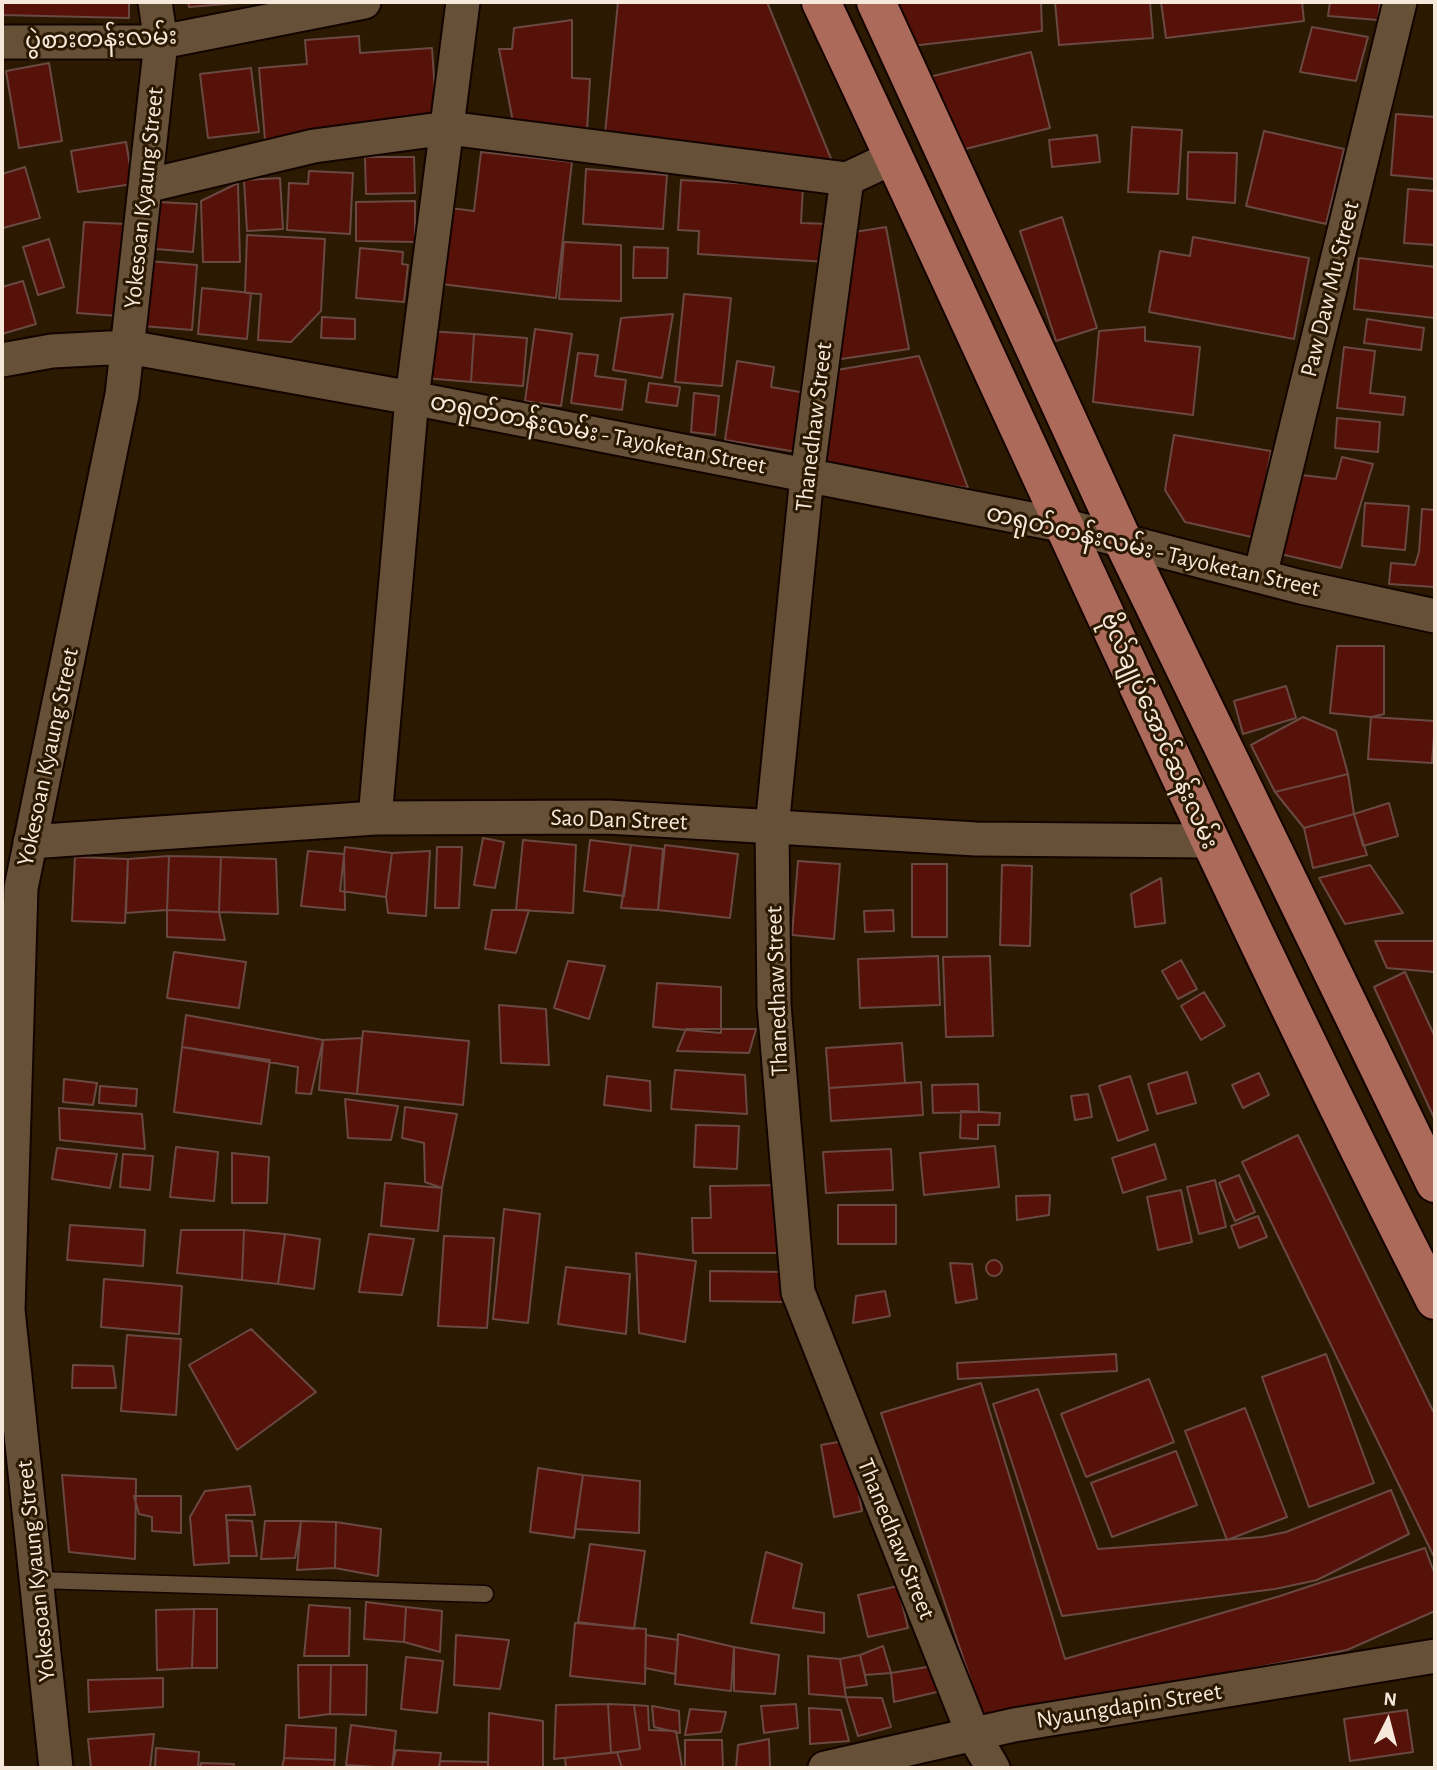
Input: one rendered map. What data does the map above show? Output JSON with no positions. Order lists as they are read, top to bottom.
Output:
{
  "streets": {
    "highway": ["ဗိုလ်ချုပ်အောင်ဆန်းလမ်း"],
    "street": [
      "ပွဲစားတန်းလမ်း",
      "Yokesoan Kyaung Street",
      "Paw Daw Mu Street",
      "Thanedhaw Street",
      "တရုတ်တန်းလမ်း - Tayoketan Street",
      "Sao Dan Street",
      "Nyaungdapin Street"
    ]
  },
  "crossings": [
    ["ပွဲစားတန်းလမ်း", "Yokesoan Kyaung Street"],
    ["Yokesoan Kyaung Street", "တရုတ်တန်းလမ်း - Tayoketan Street"],
    ["Yokesoan Kyaung Street", "Sao Dan Street"],
    ["Paw Daw Mu Street", "တရုတ်တန်းလမ်း - Tayoketan Street"],
    ["Thanedhaw Street", "တရုတ်တန်းလမ်း - Tayoketan Street"],
    ["Thanedhaw Street", "Sao Dan Street"],
    ["Thanedhaw Street", "Nyaungdapin Street"],
    ["တရုတ်တန်းလမ်း - Tayoketan Street", "ဗိုလ်ချုပ်အောင်ဆန်းလမ်း"],
    ["ဗိုလ်ချုပ်အောင်ဆန်းလမ်း", "Sao Dan Street"]
  ],
  "north": "top"
}
